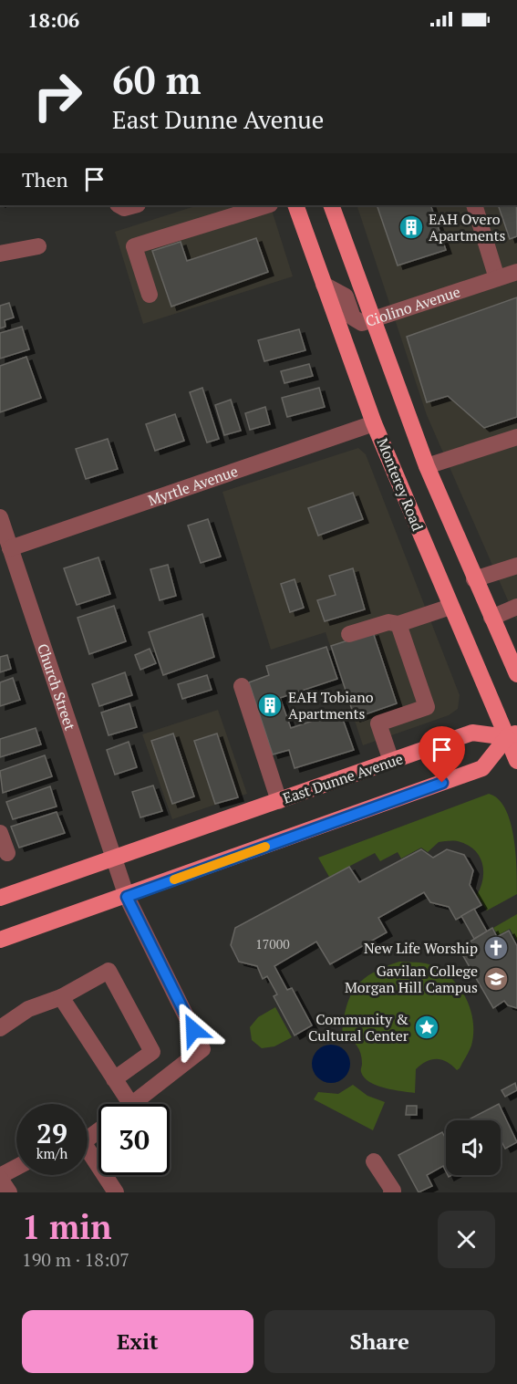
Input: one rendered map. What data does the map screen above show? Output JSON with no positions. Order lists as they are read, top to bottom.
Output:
{
  "streets": {
    "main road": ["Monterey Road", "East Dunne Avenue"],
    "street": ["Ciolino Avenue", "Myrtle Avenue", "Church Street"]
  },
  "crossings": [
    ["Ciolino Avenue", "Monterey Road"],
    ["Monterey Road", "Myrtle Avenue"],
    ["Monterey Road", "East Dunne Avenue"],
    ["Myrtle Avenue", "Church Street"],
    ["Church Street", "East Dunne Avenue"]
  ],
  "places": {
    "building": ["EAH Overo Apartments", "EAH Tobiano Apartments"],
    "church": ["New Life Worship"],
    "school or university": ["Gavilan College Morgan Hill Campus"],
    "place": ["Community & Cultural Center"]
  },
  "house_numbers": ["17000"],
  "page": {
    "status": "18:06",
    "turn": ["60 m", "East Dunne Avenue"],
    "then": "Then",
    "speed": "29 km/h",
    "limit": "30",
    "heading": ["1 min", "190 m · 18:07"],
    "buttons": ["Exit", "Share"]
  }
}
